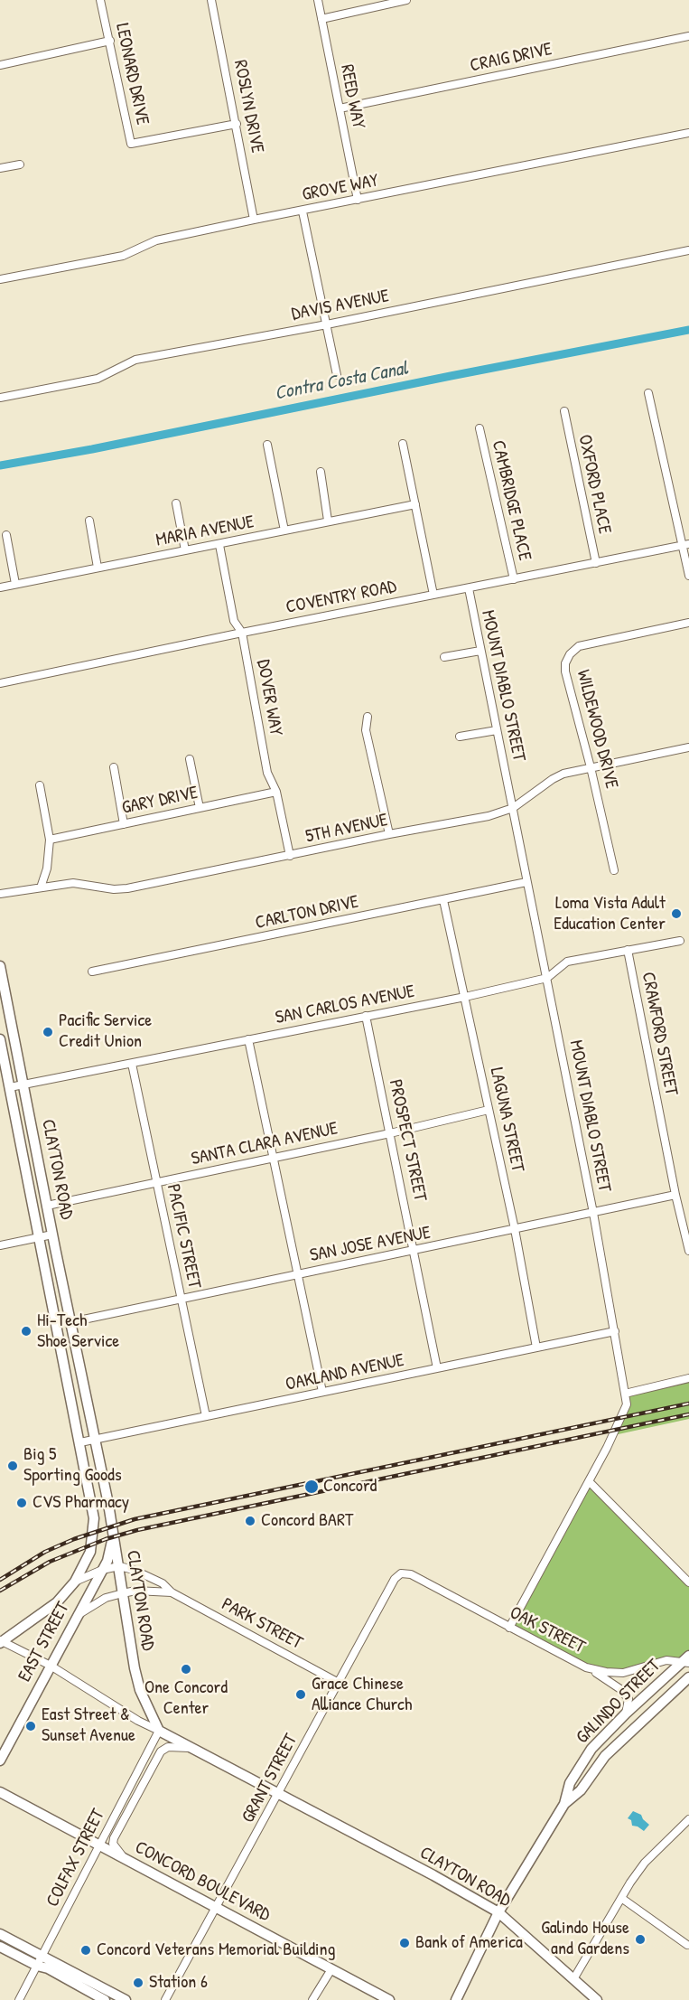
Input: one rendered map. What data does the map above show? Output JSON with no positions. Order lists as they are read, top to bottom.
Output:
{
  "streets": {
    "main road": [
      "CLAYTON ROAD",
      "EAST STREET",
      "GALINDO STREET",
      "CONCORD BOULEVARD"
    ],
    "street": [
      "CRAIG DRIVE",
      "LEONARD DRIVE",
      "REED WAY",
      "ROSLYN DRIVE",
      "GROVE WAY",
      "DAVIS AVENUE",
      "OXFORD PLACE",
      "CAMBRIDGE PLACE",
      "MARIA AVENUE",
      "COVENTRY ROAD",
      "MOUNT DIABLO STREET",
      "DOVER WAY",
      "WILDEWOOD DRIVE",
      "GARY DRIVE",
      "5TH AVENUE",
      "CARLTON DRIVE",
      "SAN CARLOS AVENUE",
      "CRAWFORD STREET",
      "LAGUNA STREET",
      "PROSPECT STREET",
      "SANTA CLARA AVENUE",
      "PACIFIC STREET",
      "SAN JOSE AVENUE",
      "OAKLAND AVENUE",
      "PARK STREET",
      "OAK STREET",
      "GRANT STREET",
      "COLFAX STREET"
    ]
  },
  "crossings": [
    ["CRAIG DRIVE", "REED WAY"],
    ["LEONARD DRIVE", "ROSLYN DRIVE"],
    ["REED WAY", "GROVE WAY"],
    ["ROSLYN DRIVE", "GROVE WAY"],
    ["OXFORD PLACE", "COVENTRY ROAD"],
    ["CAMBRIDGE PLACE", "COVENTRY ROAD"],
    ["MARIA AVENUE", "DOVER WAY"],
    ["COVENTRY ROAD", "MOUNT DIABLO STREET"],
    ["COVENTRY ROAD", "DOVER WAY"],
    ["MOUNT DIABLO STREET", "5TH AVENUE"],
    ["MOUNT DIABLO STREET", "CARLTON DRIVE"],
    ["MOUNT DIABLO STREET", "SAN CARLOS AVENUE"],
    ["MOUNT DIABLO STREET", "SAN JOSE AVENUE"],
    ["MOUNT DIABLO STREET", "OAKLAND AVENUE"],
    ["MOUNT DIABLO STREET", "OAK STREET"],
    ["DOVER WAY", "GARY DRIVE"],
    ["DOVER WAY", "5TH AVENUE"],
    ["WILDEWOOD DRIVE", "5TH AVENUE"],
    ["CARLTON DRIVE", "LAGUNA STREET"],
    ["SAN CARLOS AVENUE", "CRAWFORD STREET"],
    ["SAN CARLOS AVENUE", "LAGUNA STREET"],
    ["SAN CARLOS AVENUE", "PROSPECT STREET"],
    ["SAN CARLOS AVENUE", "CLAYTON ROAD"],
    ["SAN CARLOS AVENUE", "PACIFIC STREET"],
    ["CRAWFORD STREET", "SAN JOSE AVENUE"],
    ["LAGUNA STREET", "SANTA CLARA AVENUE"],
    ["LAGUNA STREET", "SAN JOSE AVENUE"],
    ["LAGUNA STREET", "OAKLAND AVENUE"],
    ["PROSPECT STREET", "SANTA CLARA AVENUE"],
    ["PROSPECT STREET", "SAN JOSE AVENUE"],
    ["PROSPECT STREET", "OAKLAND AVENUE"],
    ["SANTA CLARA AVENUE", "CLAYTON ROAD"],
    ["SANTA CLARA AVENUE", "PACIFIC STREET"],
    ["CLAYTON ROAD", "SAN JOSE AVENUE"],
    ["CLAYTON ROAD", "OAKLAND AVENUE"],
    ["CLAYTON ROAD", "PARK STREET"],
    ["CLAYTON ROAD", "EAST STREET"],
    ["CLAYTON ROAD", "GALINDO STREET"],
    ["CLAYTON ROAD", "GRANT STREET"],
    ["CLAYTON ROAD", "COLFAX STREET"],
    ["PACIFIC STREET", "SAN JOSE AVENUE"],
    ["PACIFIC STREET", "OAKLAND AVENUE"],
    ["PARK STREET", "EAST STREET"],
    ["PARK STREET", "GRANT STREET"],
    ["OAK STREET", "GALINDO STREET"],
    ["OAK STREET", "GRANT STREET"],
    ["GRANT STREET", "CONCORD BOULEVARD"],
    ["COLFAX STREET", "CONCORD BOULEVARD"]
  ],
  "water": ["Contra Costa Canal"],
  "places": [
    "Loma Vista Adult Education Center",
    "Pacific Service Credit Union",
    "Hi-Tech Shoe Service",
    "Big 5 Sporting Goods",
    "Concord",
    "CVS Pharmacy",
    "Concord BART",
    "One Concord Center",
    "Grace Chinese Alliance Church",
    "East Street & Sunset Avenue",
    "Galindo House and Gardens",
    "Bank of America",
    "Concord Veterans Memorial Building",
    "Station 6"
  ]
}
